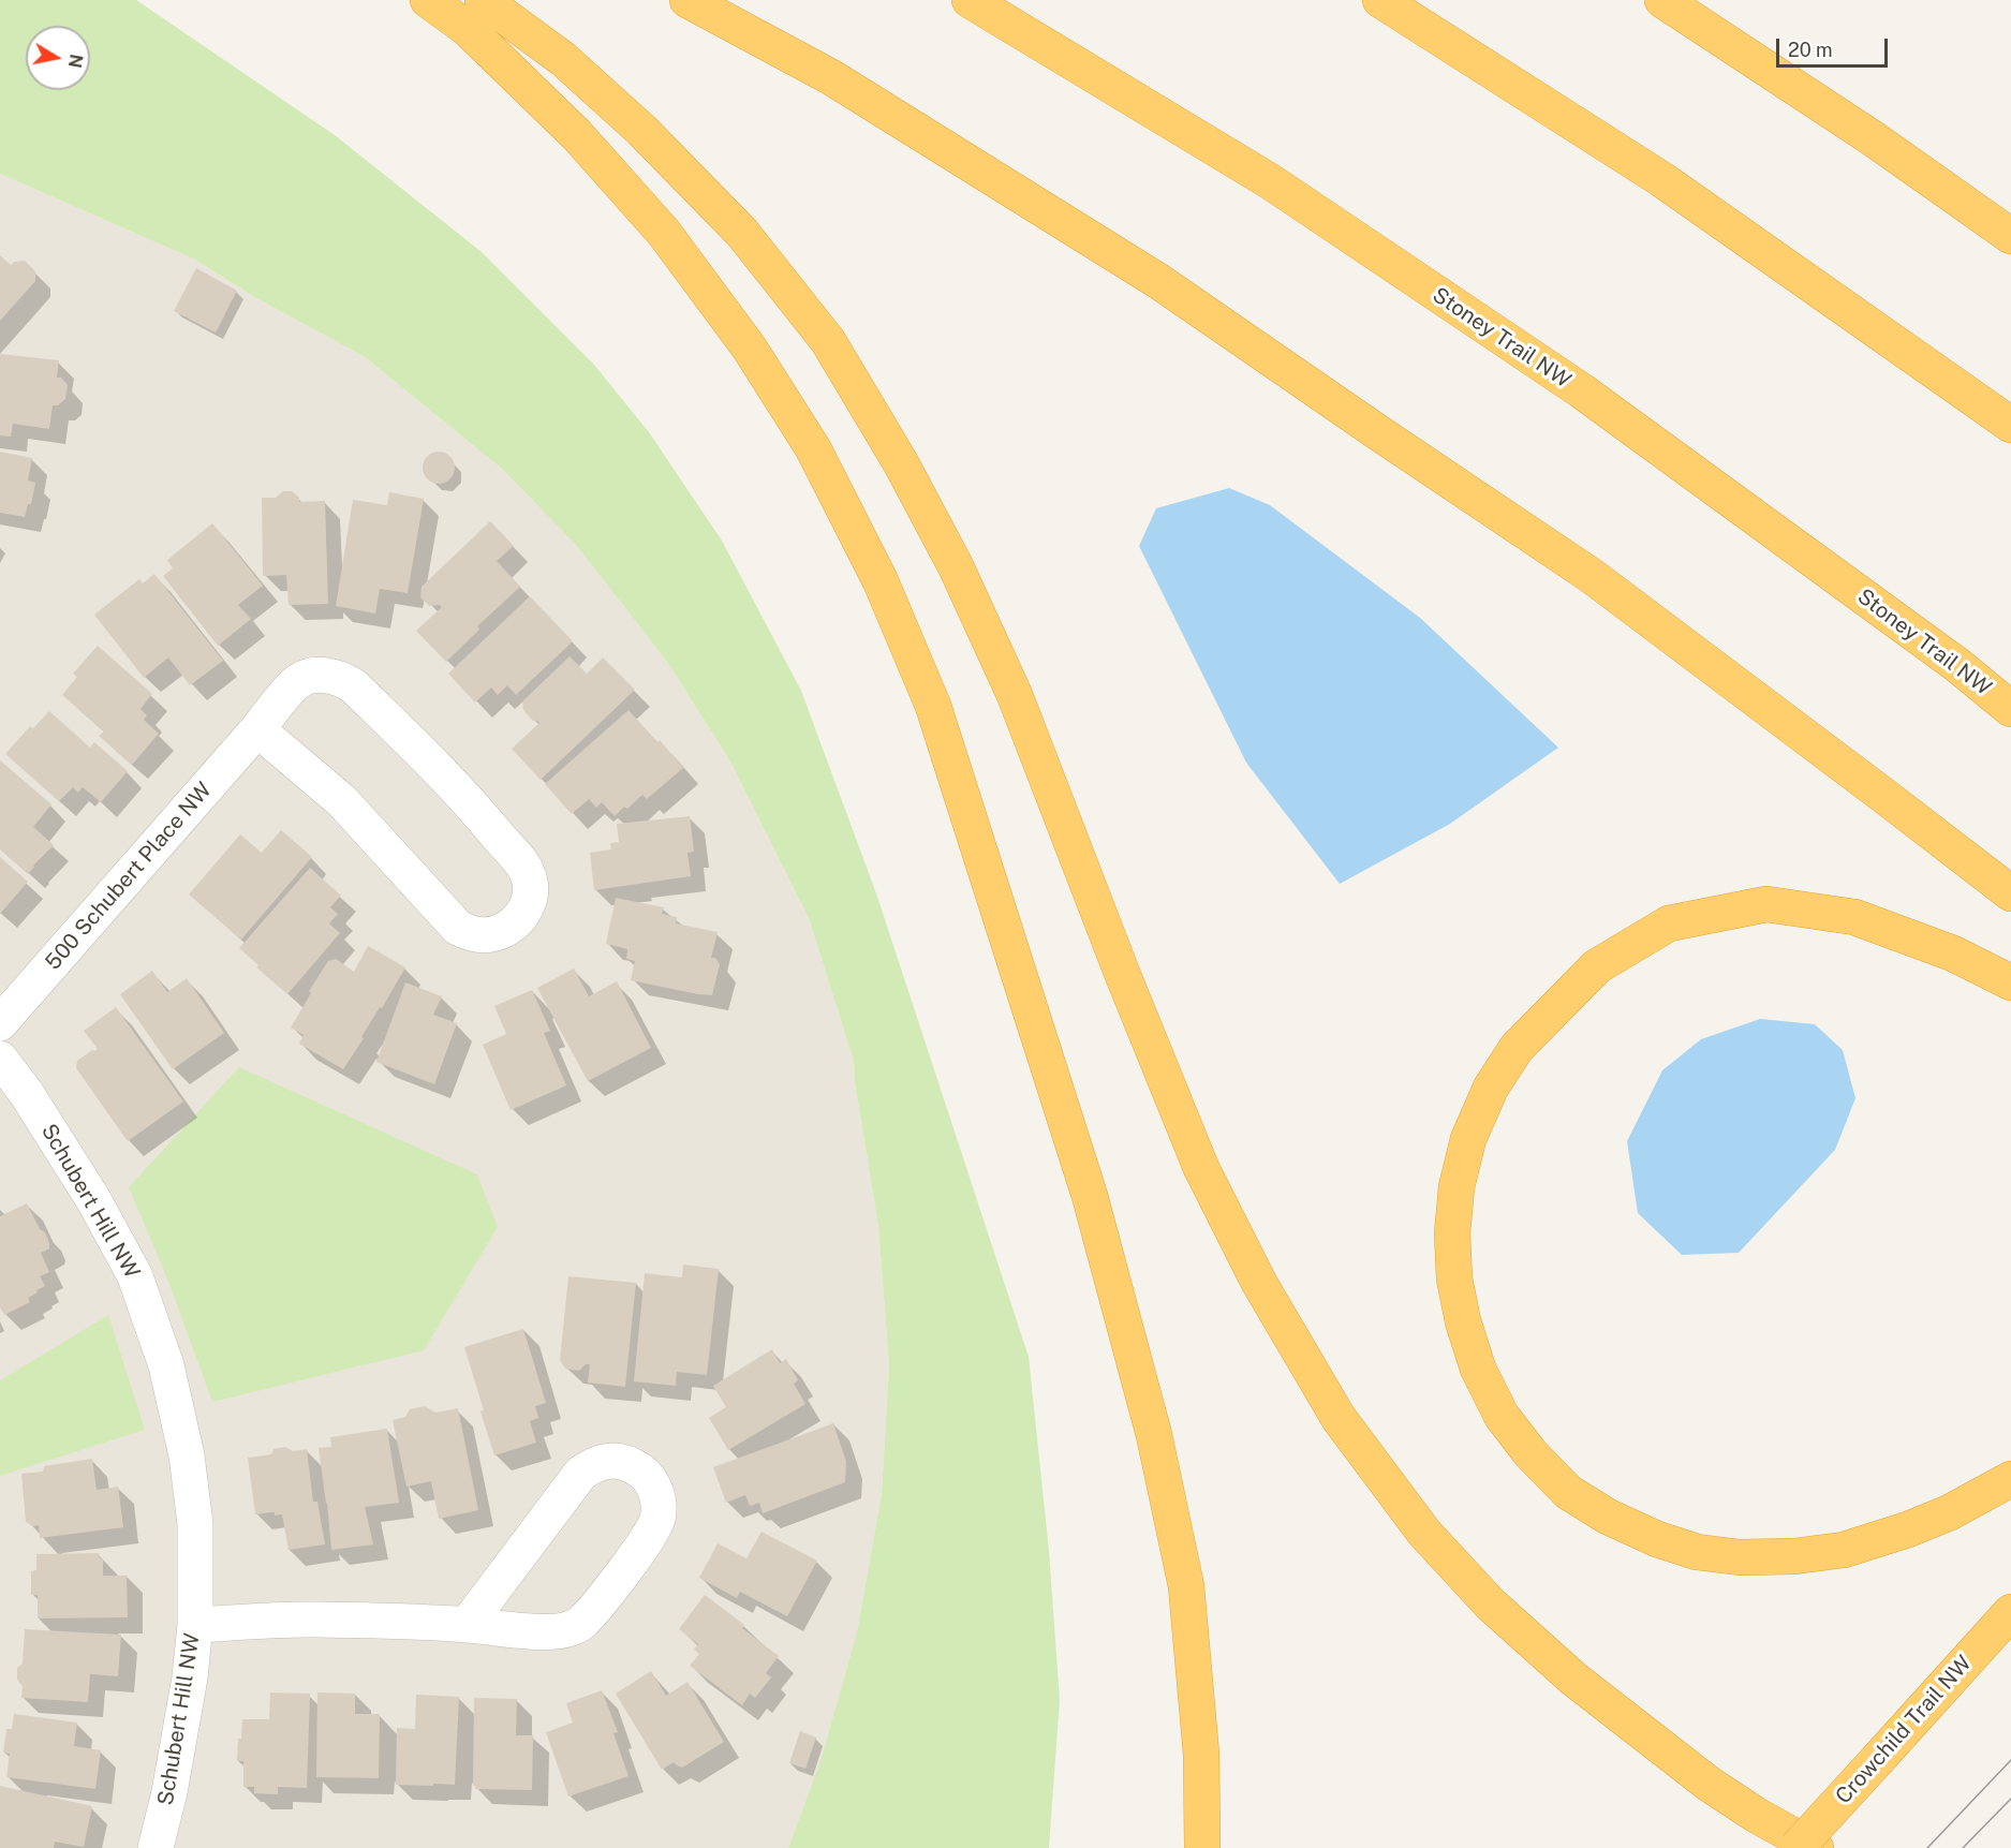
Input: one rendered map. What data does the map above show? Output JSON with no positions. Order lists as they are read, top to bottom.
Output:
{
  "streets": {
    "highway": ["Stoney Trail NW", "Crowchild Trail NW"],
    "street": ["500 Schubert Place NW", "Schubert Hill NW"]
  },
  "scale_bar": "20 m",
  "north": "right"
}
